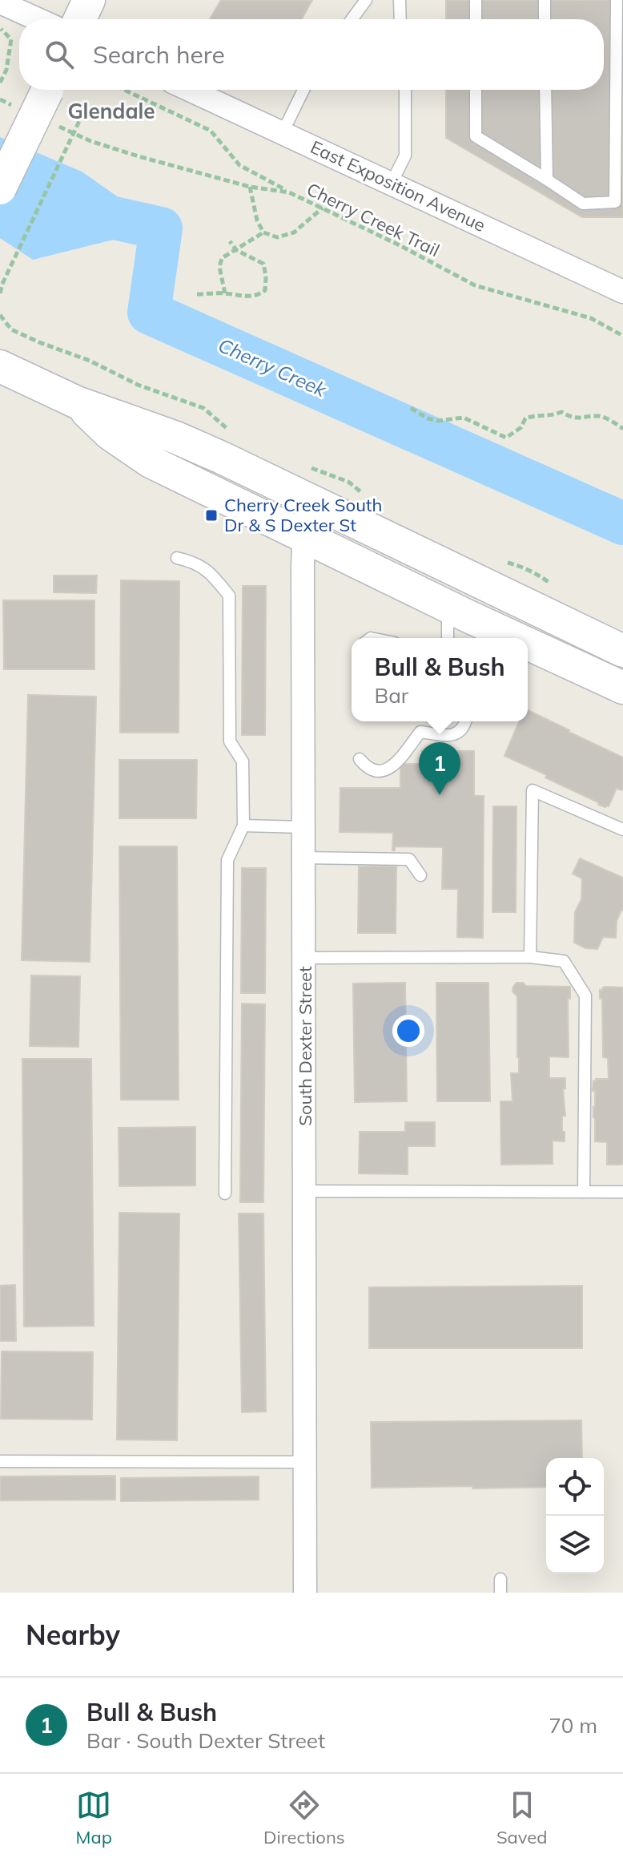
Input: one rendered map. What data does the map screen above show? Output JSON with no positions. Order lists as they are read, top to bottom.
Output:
{
  "streets": {
    "street": ["East Exposition Avenue", "South Dexter Street"],
    "path": ["Cherry Creek Trail"]
  },
  "districts": ["Glendale"],
  "water": ["Cherry Creek"],
  "places": {
    "transit": ["Cherry Creek South Dr & S Dexter St"]
  },
  "page": {
    "search": "Search here",
    "popup": ["Bull & Bush", "Bar"],
    "pins": "1",
    "heading": "Nearby",
    "list": [
      {
        "mark": "1",
        "name": "Bull & Bush",
        "note": "Bar · South Dexter Street",
        "value": "70 m"
      }
    ],
    "nav": ["Map", "Directions", "Saved"]
  }
}
